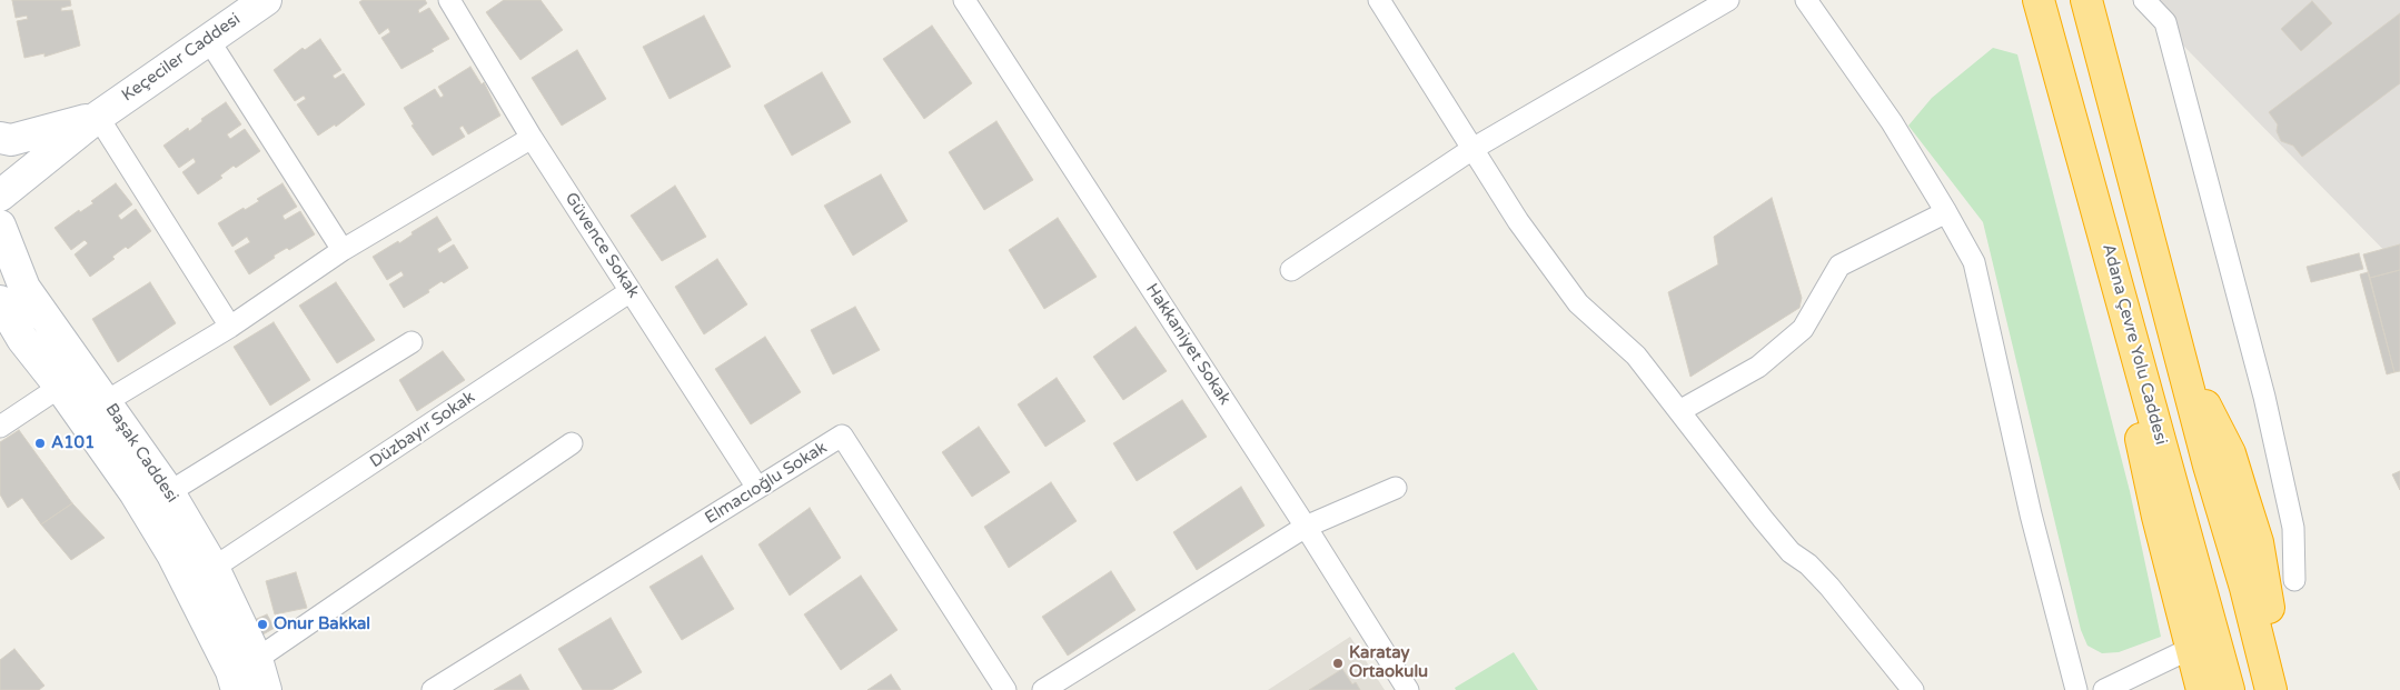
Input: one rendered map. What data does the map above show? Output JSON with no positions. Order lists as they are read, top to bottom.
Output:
{
  "streets": {
    "highway": ["Adana Çevre Yolu Caddesi"],
    "street": [
      "Keçeciler Caddesi",
      "Güvence Sokak",
      "Hakkaniyet Sokak",
      "Düzbayır Sokak",
      "Başak Caddesi",
      "Elmacıoğlu Sokak"
    ]
  },
  "crossings": [
    ["Güvence Sokak", "Düzbayır Sokak"],
    ["Güvence Sokak", "Elmacıoğlu Sokak"],
    ["Düzbayır Sokak", "Başak Caddesi"]
  ],
  "places": ["A101", "Onur Bakkal", "Karatay Ortaokulu"]
}
